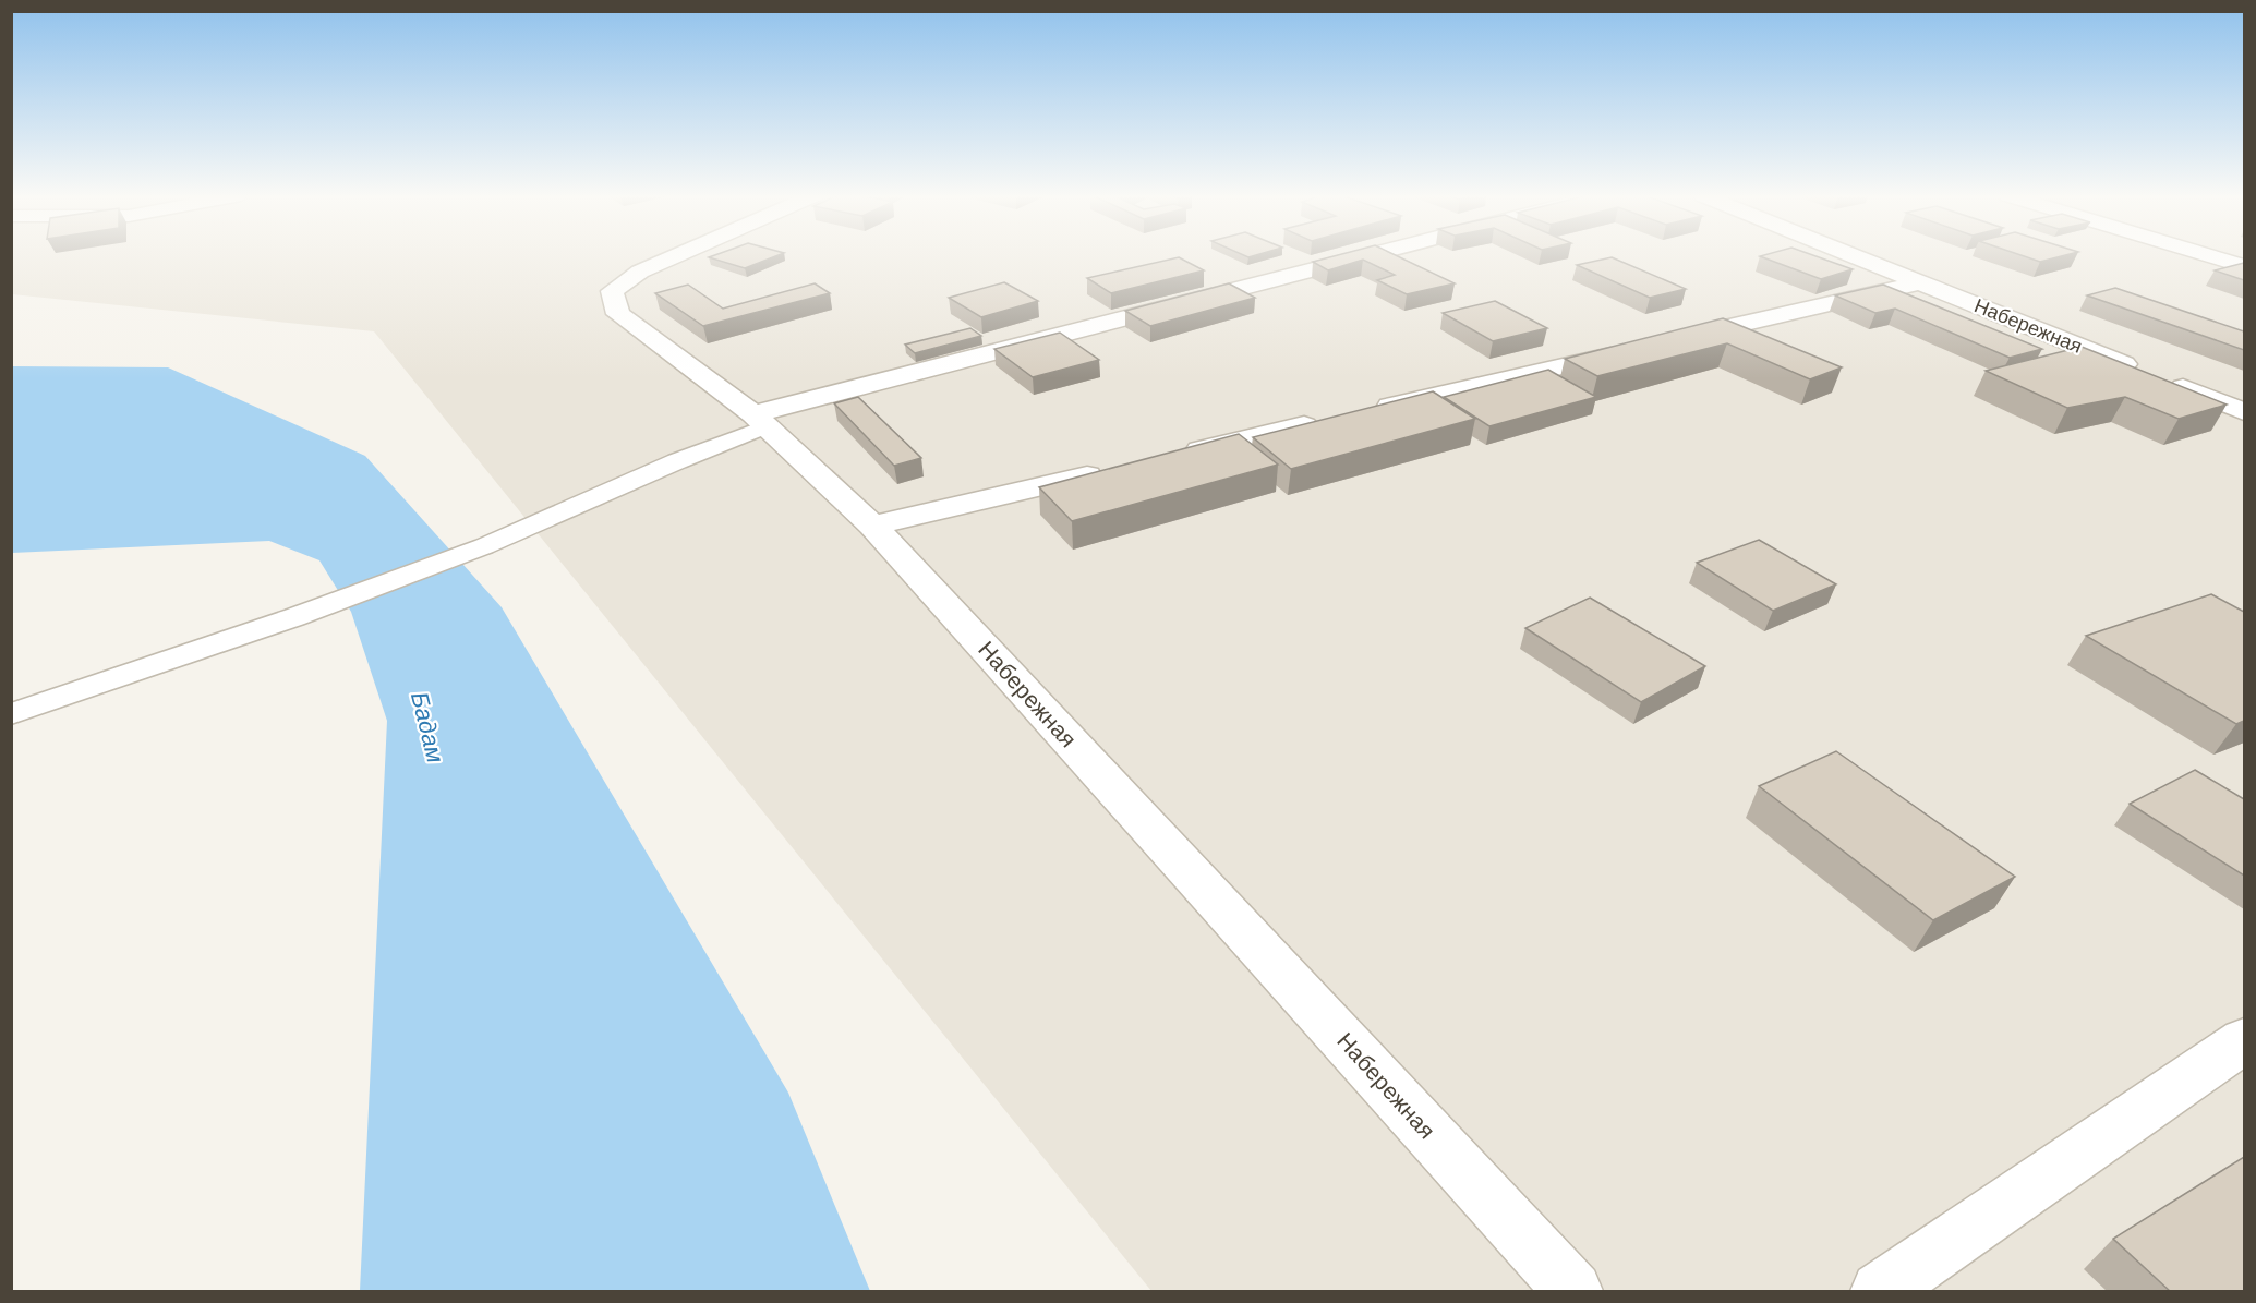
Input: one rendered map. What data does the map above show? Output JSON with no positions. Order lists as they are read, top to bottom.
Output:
{
  "streets": {
    "street": ["Набережная"]
  },
  "water": ["Бадам"]
}
